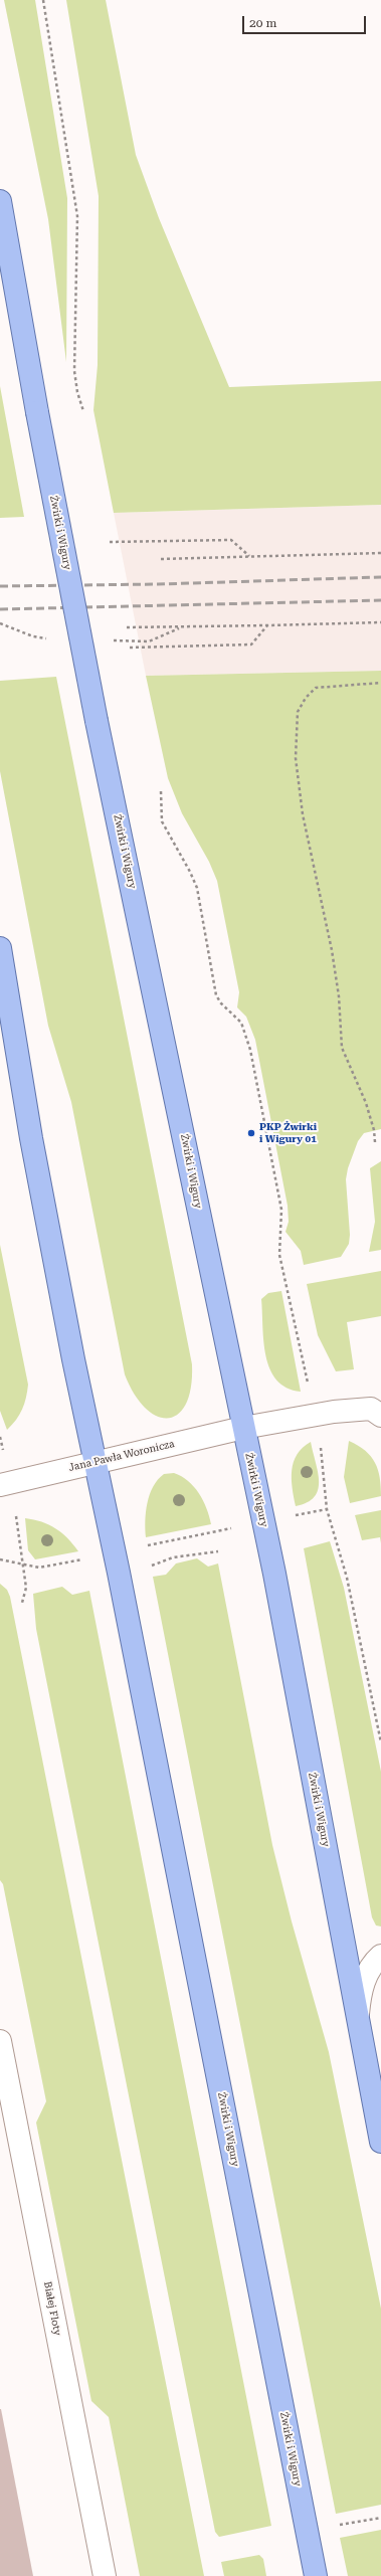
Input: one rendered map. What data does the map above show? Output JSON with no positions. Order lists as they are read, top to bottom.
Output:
{
  "streets": {
    "main road": ["Żwirki i Wigury"],
    "street": ["Jana Pawła Woronicza", "Białej Floty"]
  },
  "crossings": [
    ["Żwirki i Wigury", "Jana Pawła Woronicza"]
  ],
  "places": ["PKP Żwirki i Wigury 01"],
  "scale_bar": "20 m"
}
